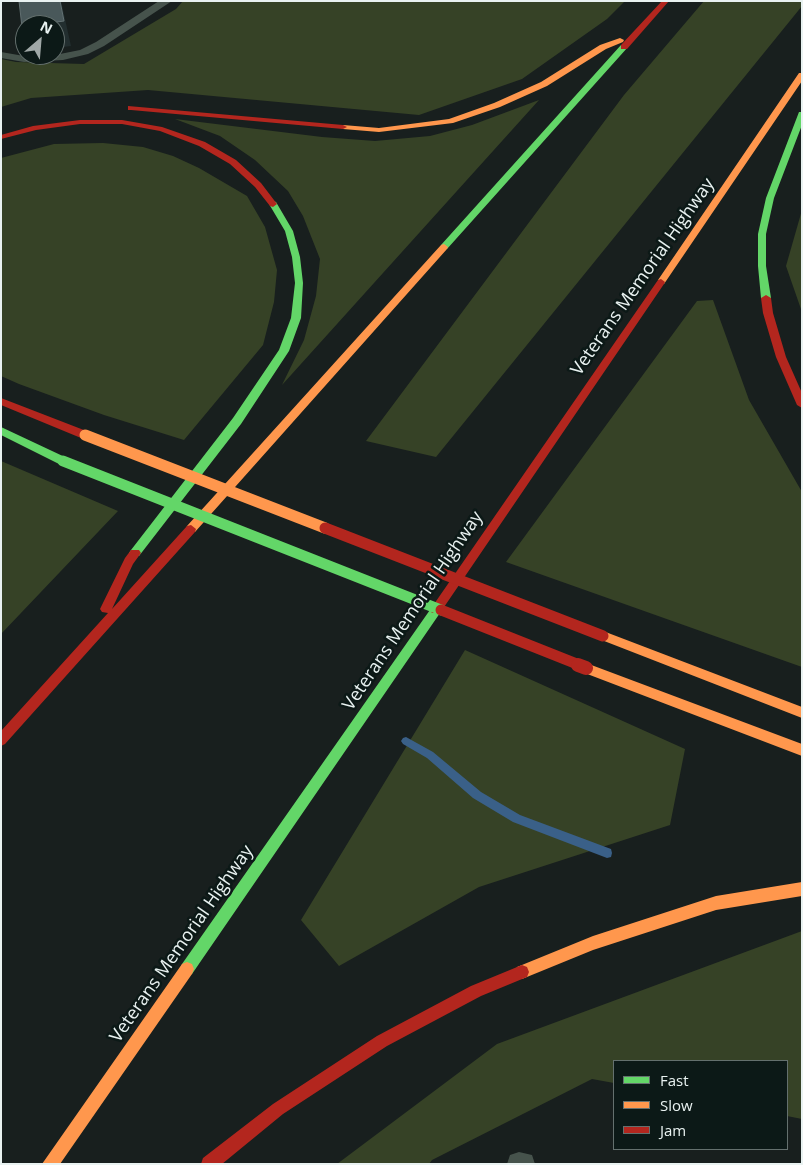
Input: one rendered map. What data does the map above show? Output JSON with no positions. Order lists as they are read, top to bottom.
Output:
{
  "streets": {
    "highway": ["Veterans Memorial Highway"]
  },
  "legend": ["Fast", "Slow", "Jam"],
  "north": "top right"
}
